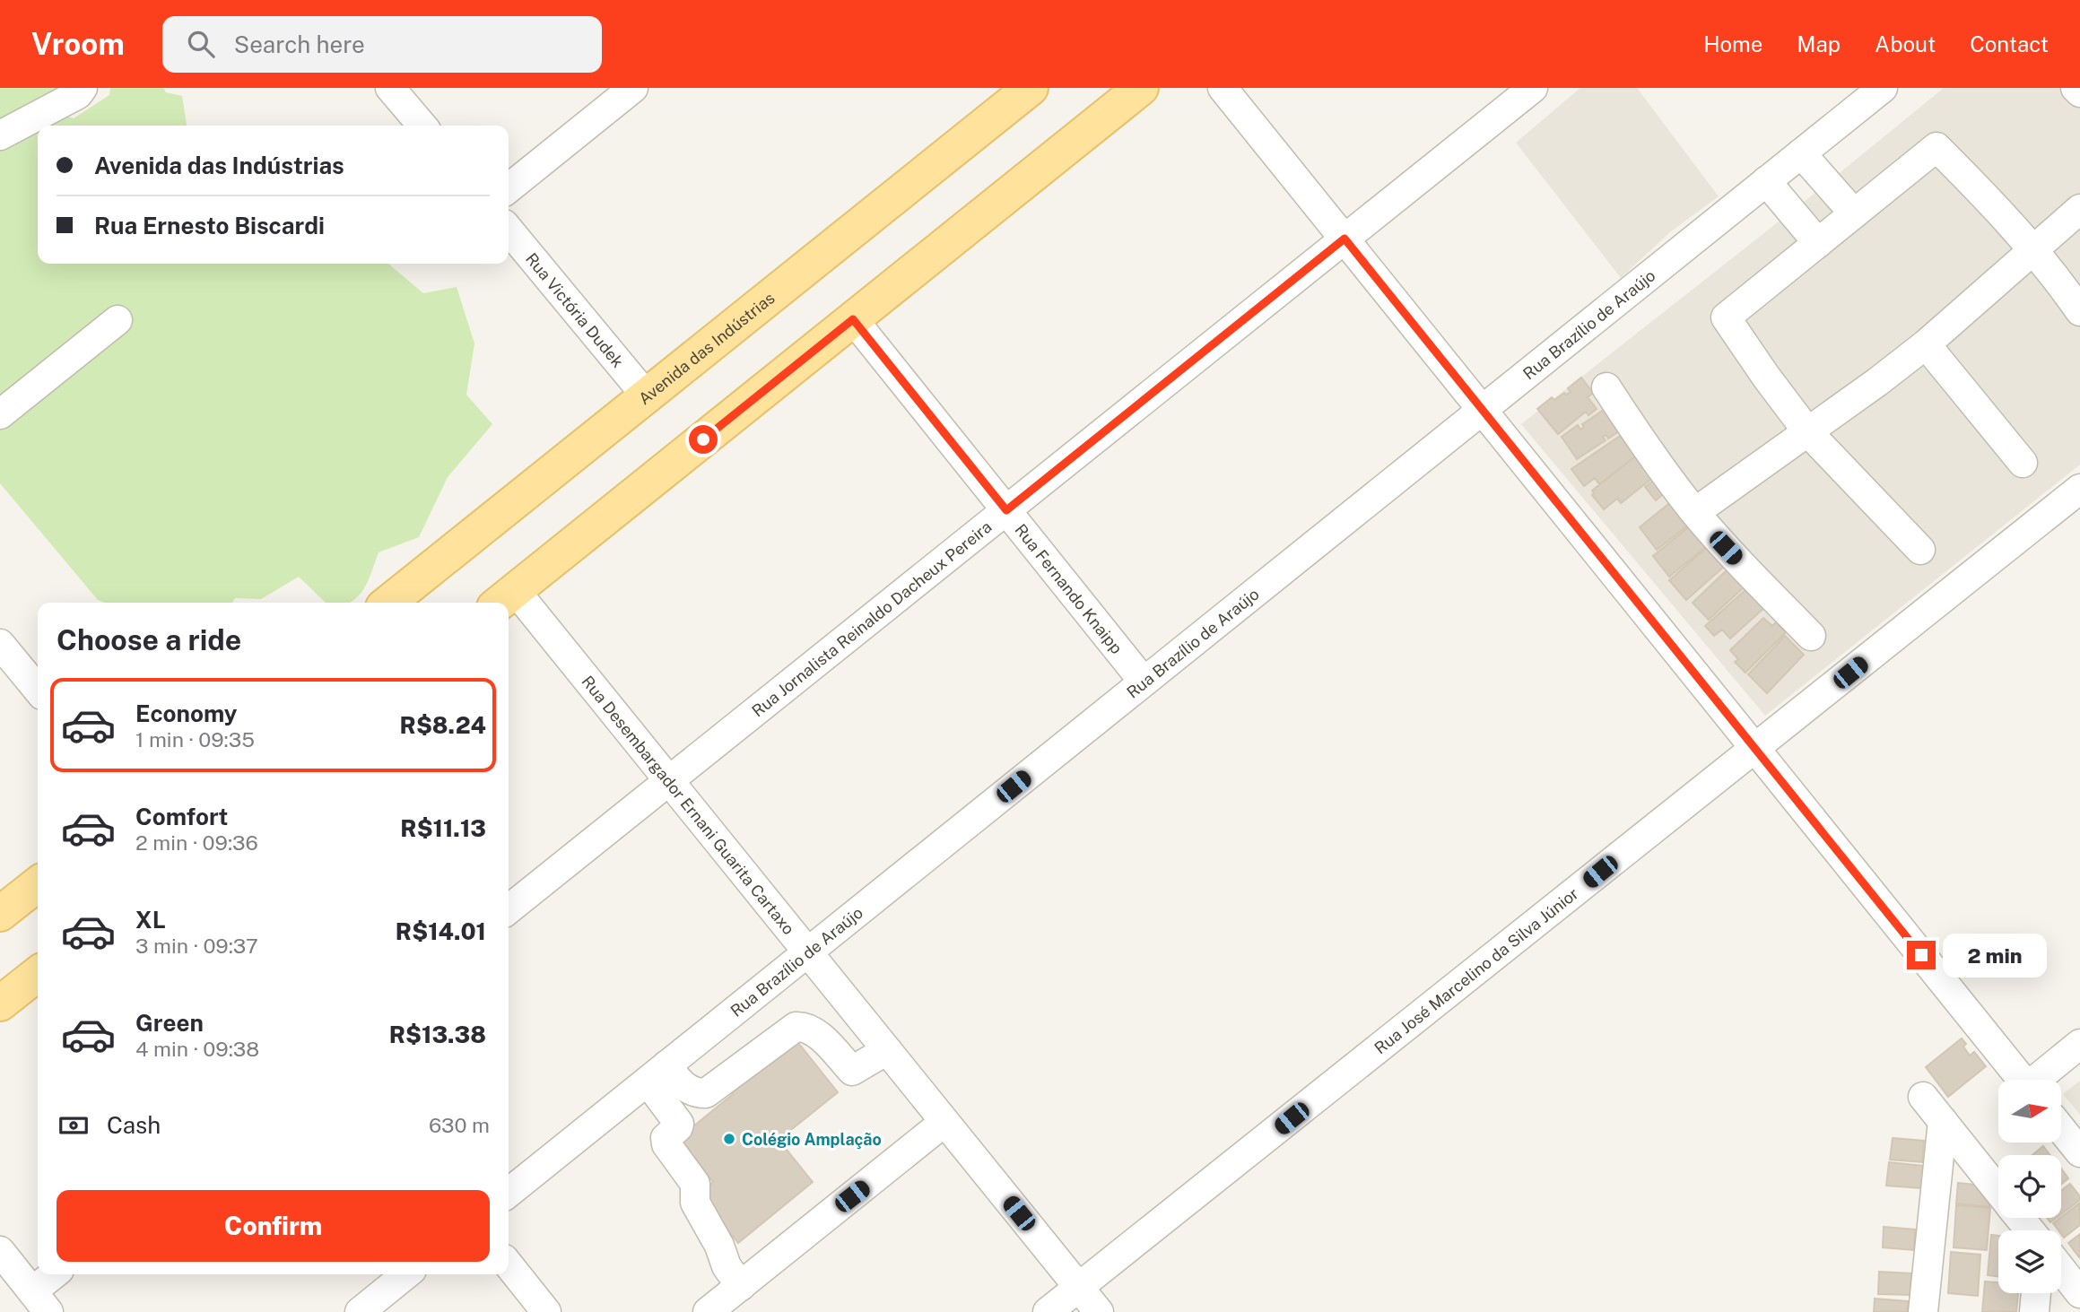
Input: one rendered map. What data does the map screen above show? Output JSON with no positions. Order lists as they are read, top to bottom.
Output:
{
  "streets": {
    "main road": ["Avenida das Indústrias"],
    "street": [
      "Rua Victória Dudek",
      "Rua Brazílio de Araújo",
      "Rua Fernando Knaipp",
      "Rua Jornalista Reinaldo Dacheux Pereira",
      "Rua Desembargador Ernani Guarita Cartaxo",
      "Rua José Marcelino da Silva Júnior"
    ]
  },
  "crossings": [
    ["Rua Victória Dudek", "Avenida das Indústrias"],
    ["Rua Brazílio de Araújo", "Rua Fernando Knaipp"],
    ["Rua Brazílio de Araújo", "Rua Desembargador Ernani Guarita Cartaxo"],
    ["Rua Fernando Knaipp", "Rua Jornalista Reinaldo Dacheux Pereira"],
    ["Rua Jornalista Reinaldo Dacheux Pereira", "Rua Desembargador Ernani Guarita Cartaxo"],
    ["Rua Desembargador Ernani Guarita Cartaxo", "Rua José Marcelino da Silva Júnior"]
  ],
  "places": ["Colégio Amplação"],
  "north": "right",
  "page": {
    "header": "Vroom",
    "search": "Search here",
    "nav": [
      "Home",
      "Map",
      "About",
      "Contact"
    ],
    "banner": ["Avenida das Indústrias", "Rua Ernesto Biscardi"],
    "heading": "Choose a ride",
    "list": [
      {
        "name": "Economy",
        "note": "1 min · 09:35",
        "value": "R$8.24"
      },
      {
        "name": "Comfort",
        "note": "2 min · 09:36",
        "value": "R$11.13"
      },
      {
        "name": "XL",
        "note": "3 min · 09:37",
        "value": "R$14.01"
      },
      {
        "name": "Green",
        "note": "4 min · 09:38",
        "value": "R$13.38"
      }
    ],
    "bubble": "2 min",
    "pay": ["Cash", "630 m"],
    "buttons": "Confirm"
  }
}
